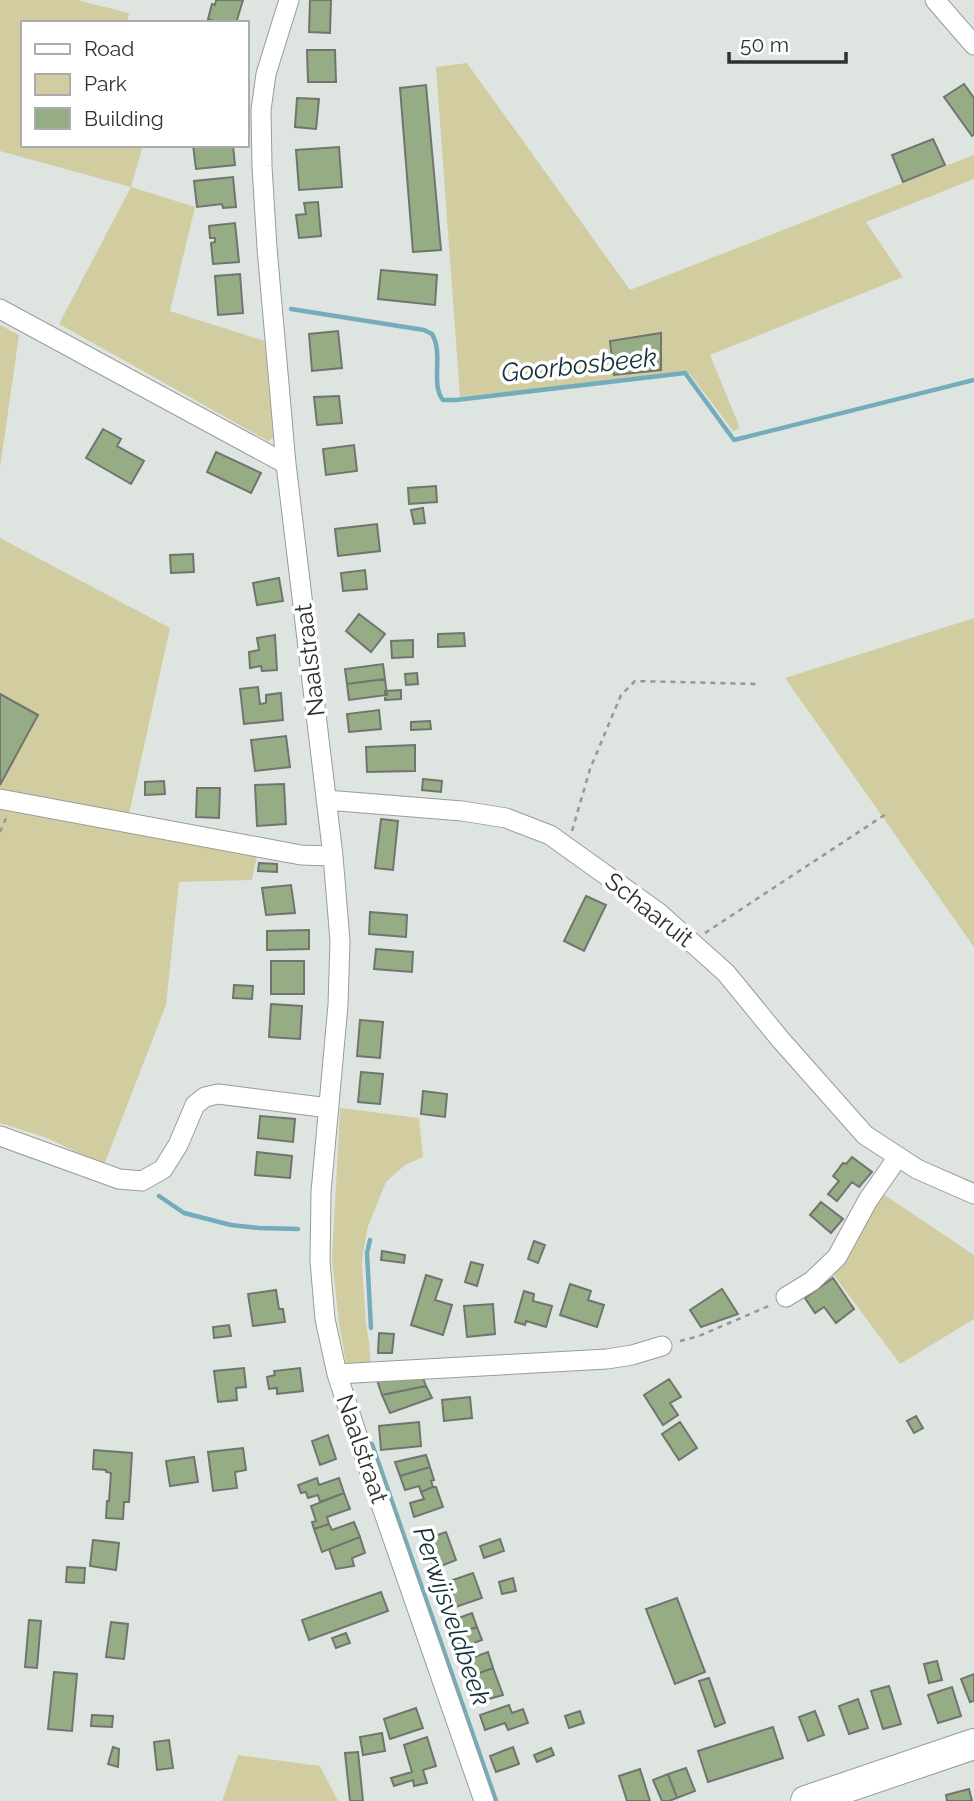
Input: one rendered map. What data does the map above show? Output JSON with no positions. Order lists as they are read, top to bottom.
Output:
{
  "streets": {
    "street": ["Naalstraat", "Schaaruit"]
  },
  "crossings": [
    ["Naalstraat", "Schaaruit"]
  ],
  "water": ["Goorbosbeek", "Perwijsveldbeek"],
  "legend": ["Road", "Park", "Building"],
  "scale_bar": "50 m"
}
